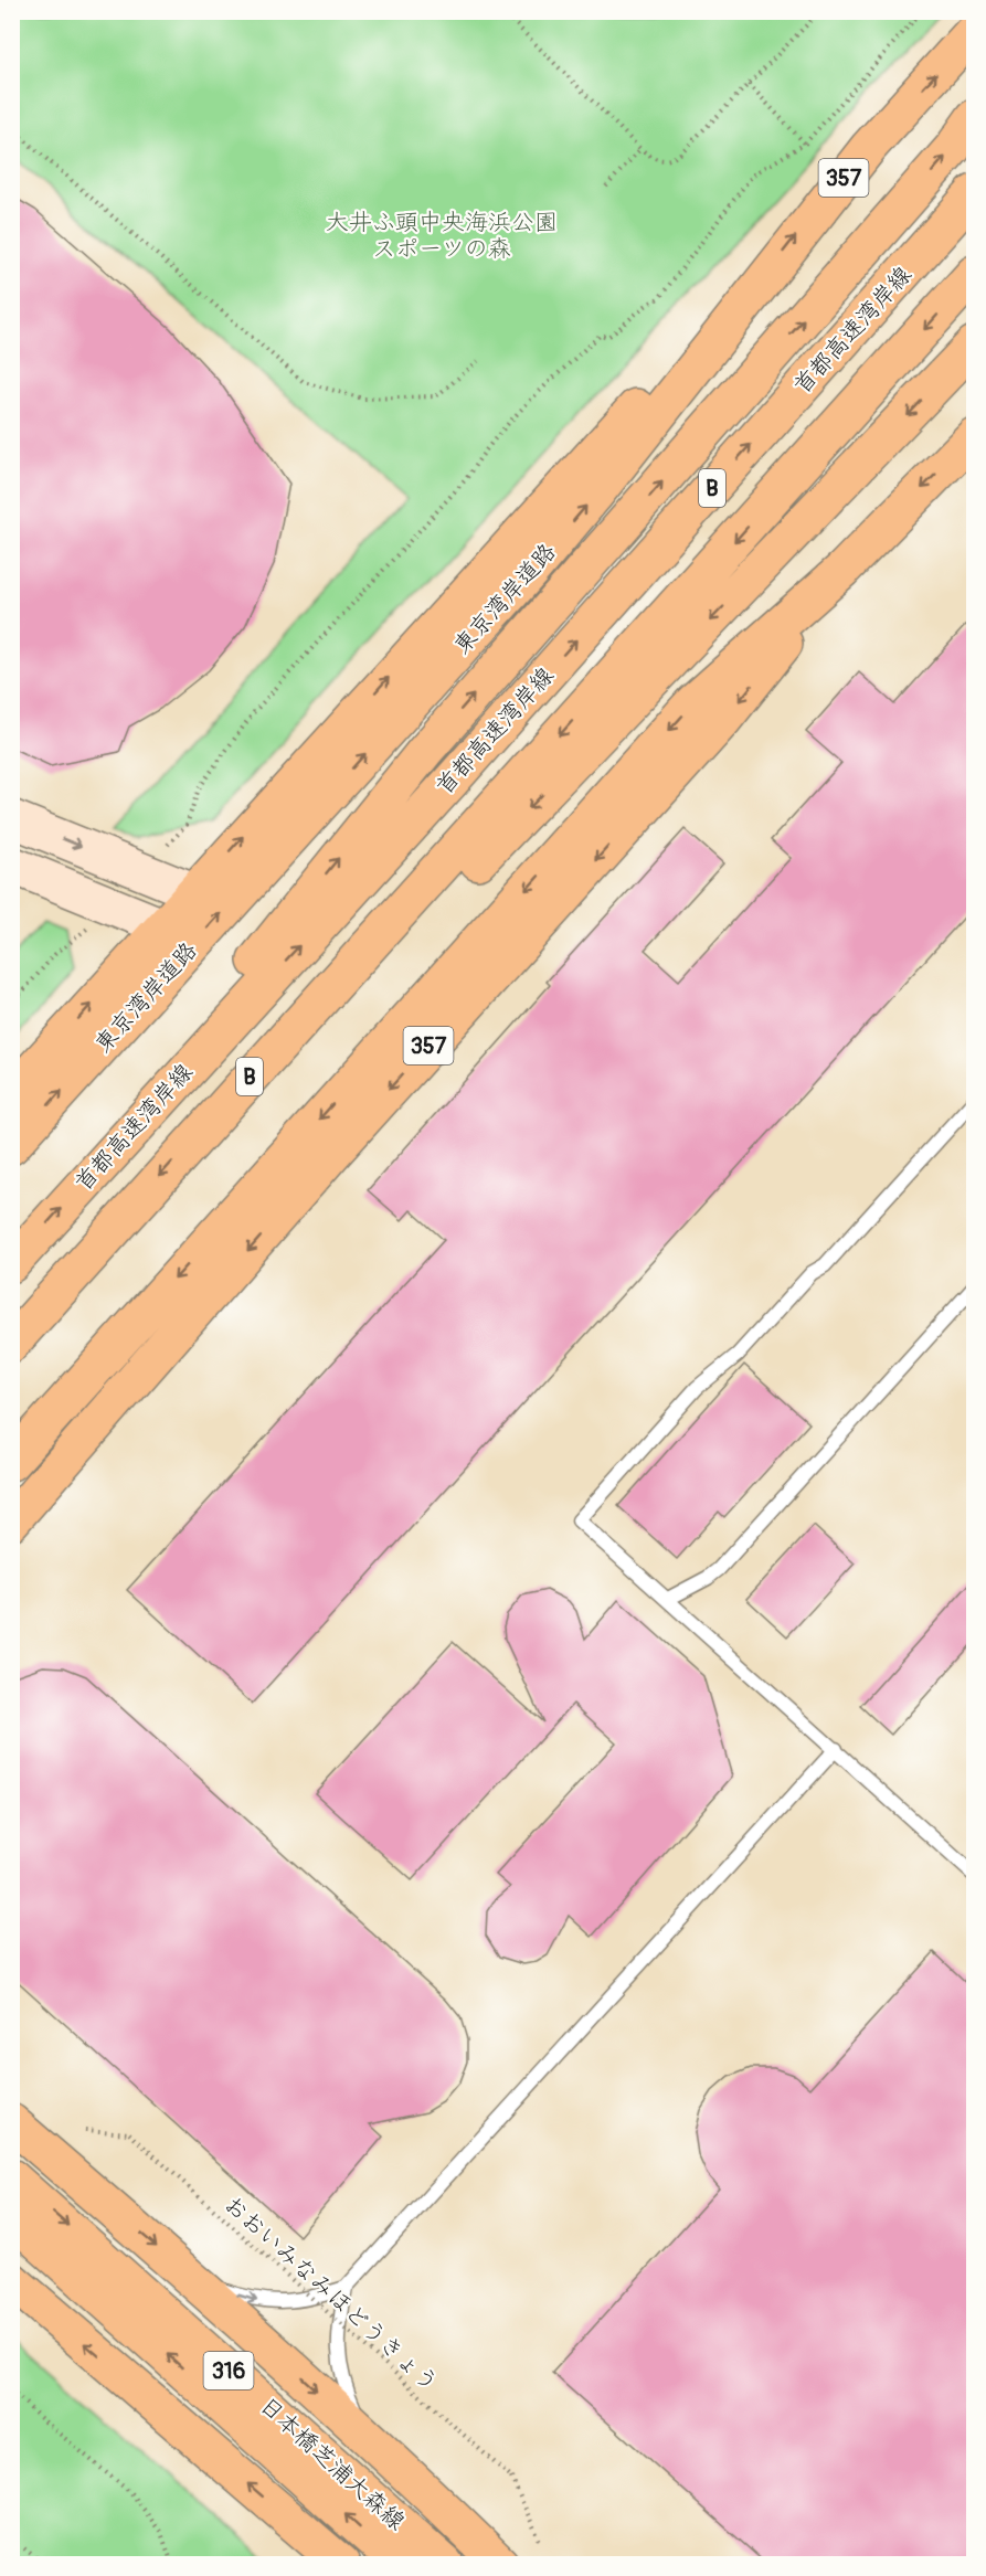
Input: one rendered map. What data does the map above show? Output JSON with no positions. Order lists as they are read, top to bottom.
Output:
{
  "streets": {
    "main road": [
      "357",
      "首都高速湾岸線",
      "B",
      "東京湾岸道路",
      "316",
      "日本橋芝浦大森線"
    ],
    "path": ["おおいみなみほどうきょう"]
  },
  "crossings": [
    ["357", "東京湾岸道路"]
  ],
  "parks": ["大井ふ頭中央海浜公園 スポーツの森"]
}
